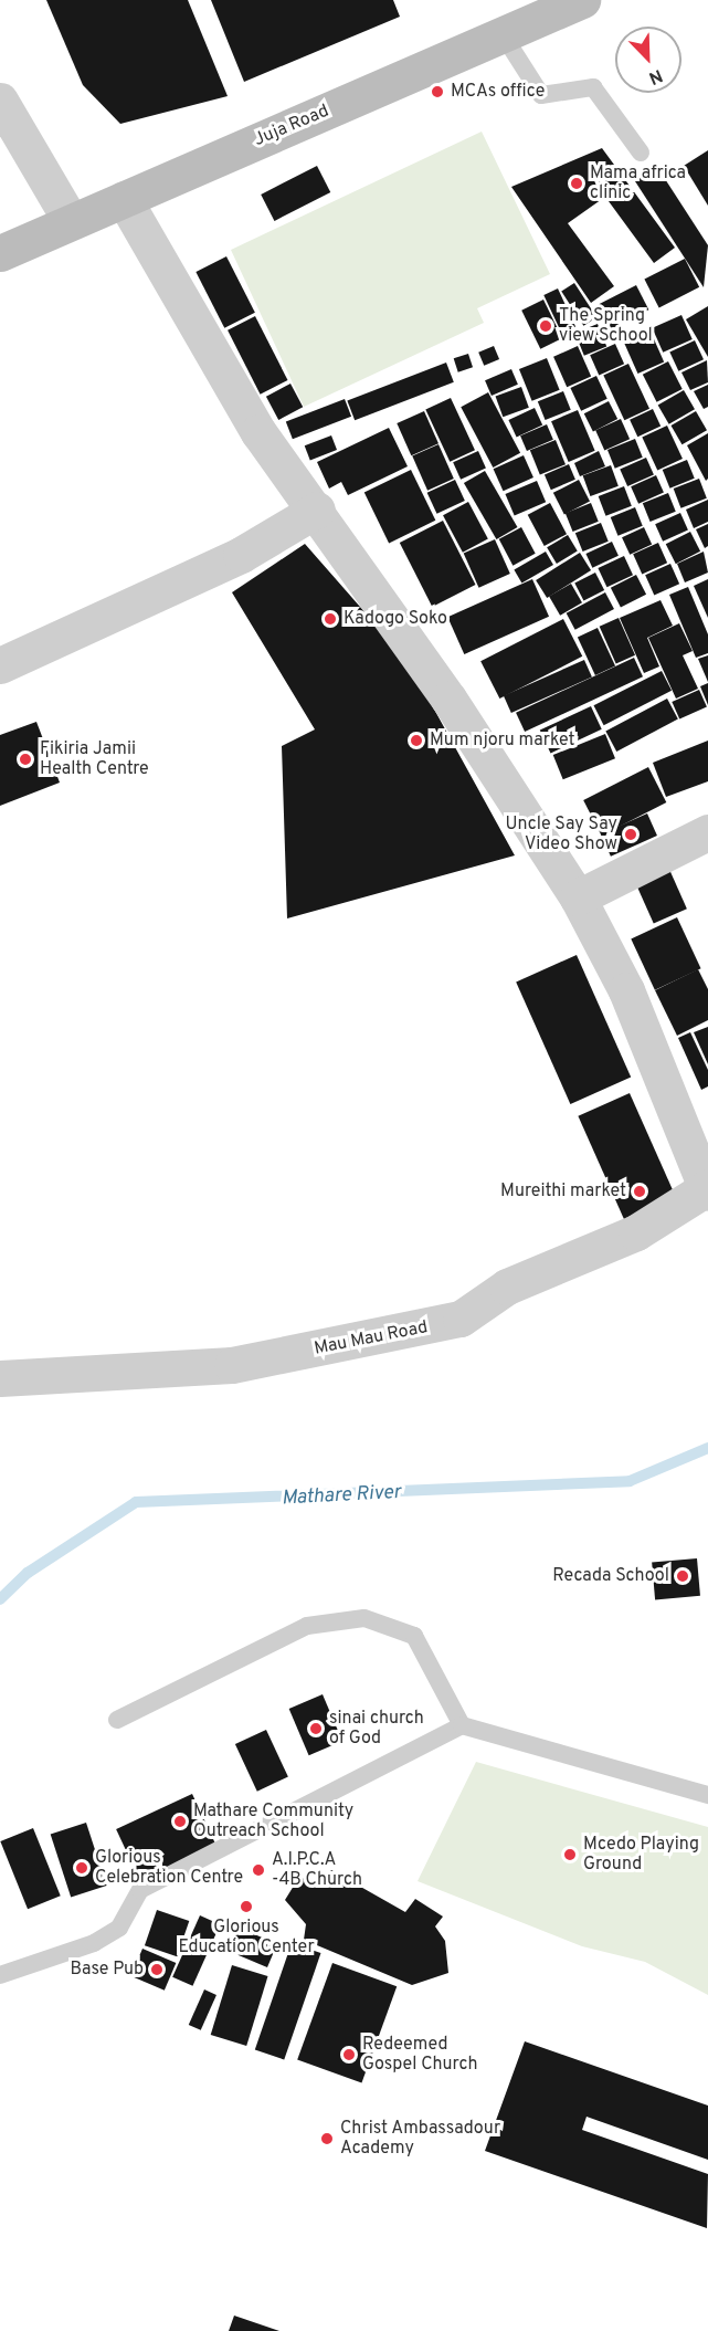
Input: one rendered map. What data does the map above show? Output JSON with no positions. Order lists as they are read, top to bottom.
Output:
{
  "streets": {
    "main road": ["Juja Road"],
    "street": ["Mau Mau Road"]
  },
  "water": ["Mathare River"],
  "places": [
    "MCAs office",
    "Mama africa clinic",
    "The Spring view School",
    "Kadogo Soko",
    "Mum njoru market",
    "Fikiria Jamii Health Centre",
    "Uncle Say Say Video Show",
    "Mureithi market",
    "Recada School",
    "sinai church of God",
    "Mathare Community Outreach School",
    "Mcedo Playing Ground",
    "Glorious Celebration Centre",
    "A.I.P.C.A -4B Church",
    "Glorious Education Center",
    "Base Pub",
    "Redeemed Gospel Church",
    "Christ Ambassadour Academy"
  ],
  "north": "bottom right"
}
